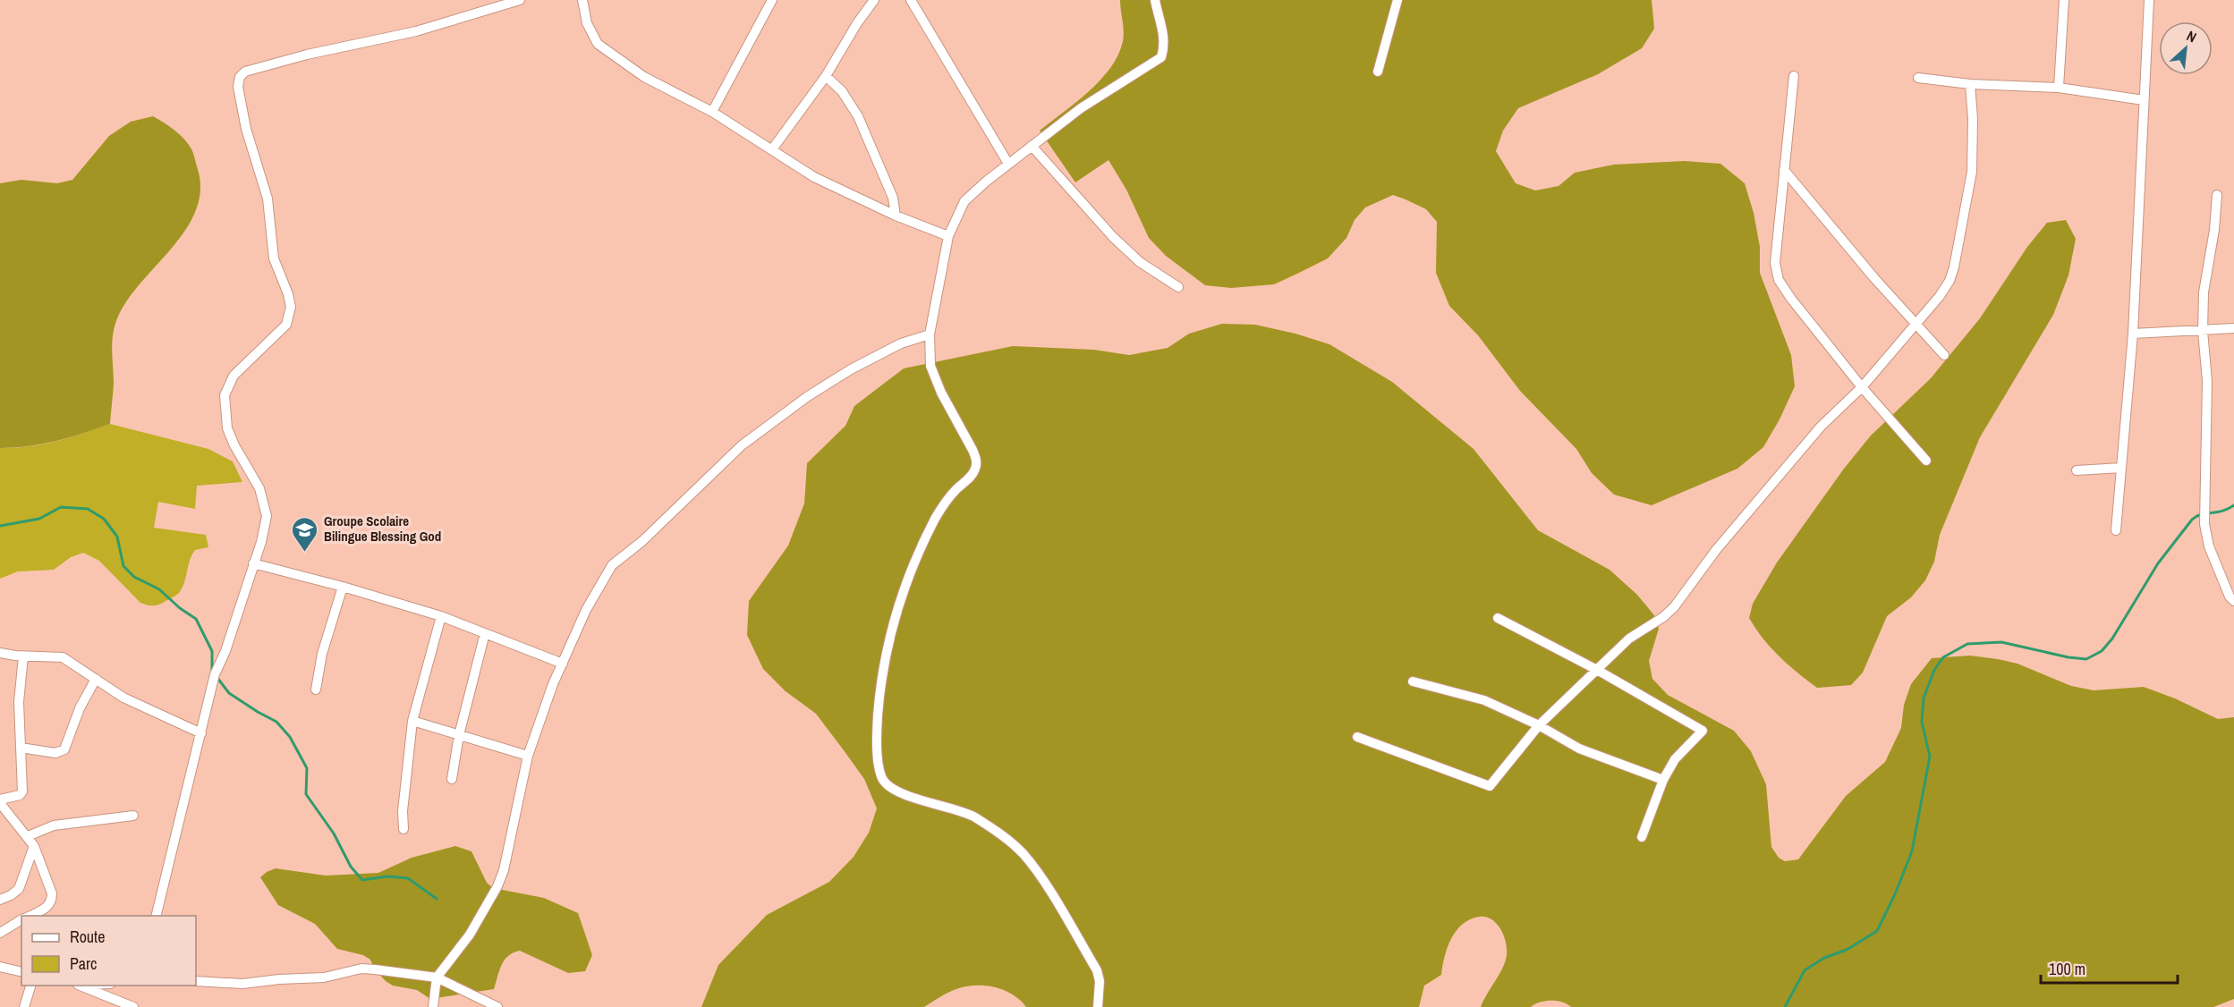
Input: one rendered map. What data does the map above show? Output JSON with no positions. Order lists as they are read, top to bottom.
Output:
{
  "places": {
    "school or university": ["Groupe Scolaire Bilingue Blessing God"]
  },
  "legend": ["Route", "Parc"],
  "scale_bar": "100 m",
  "north": "top right"
}
